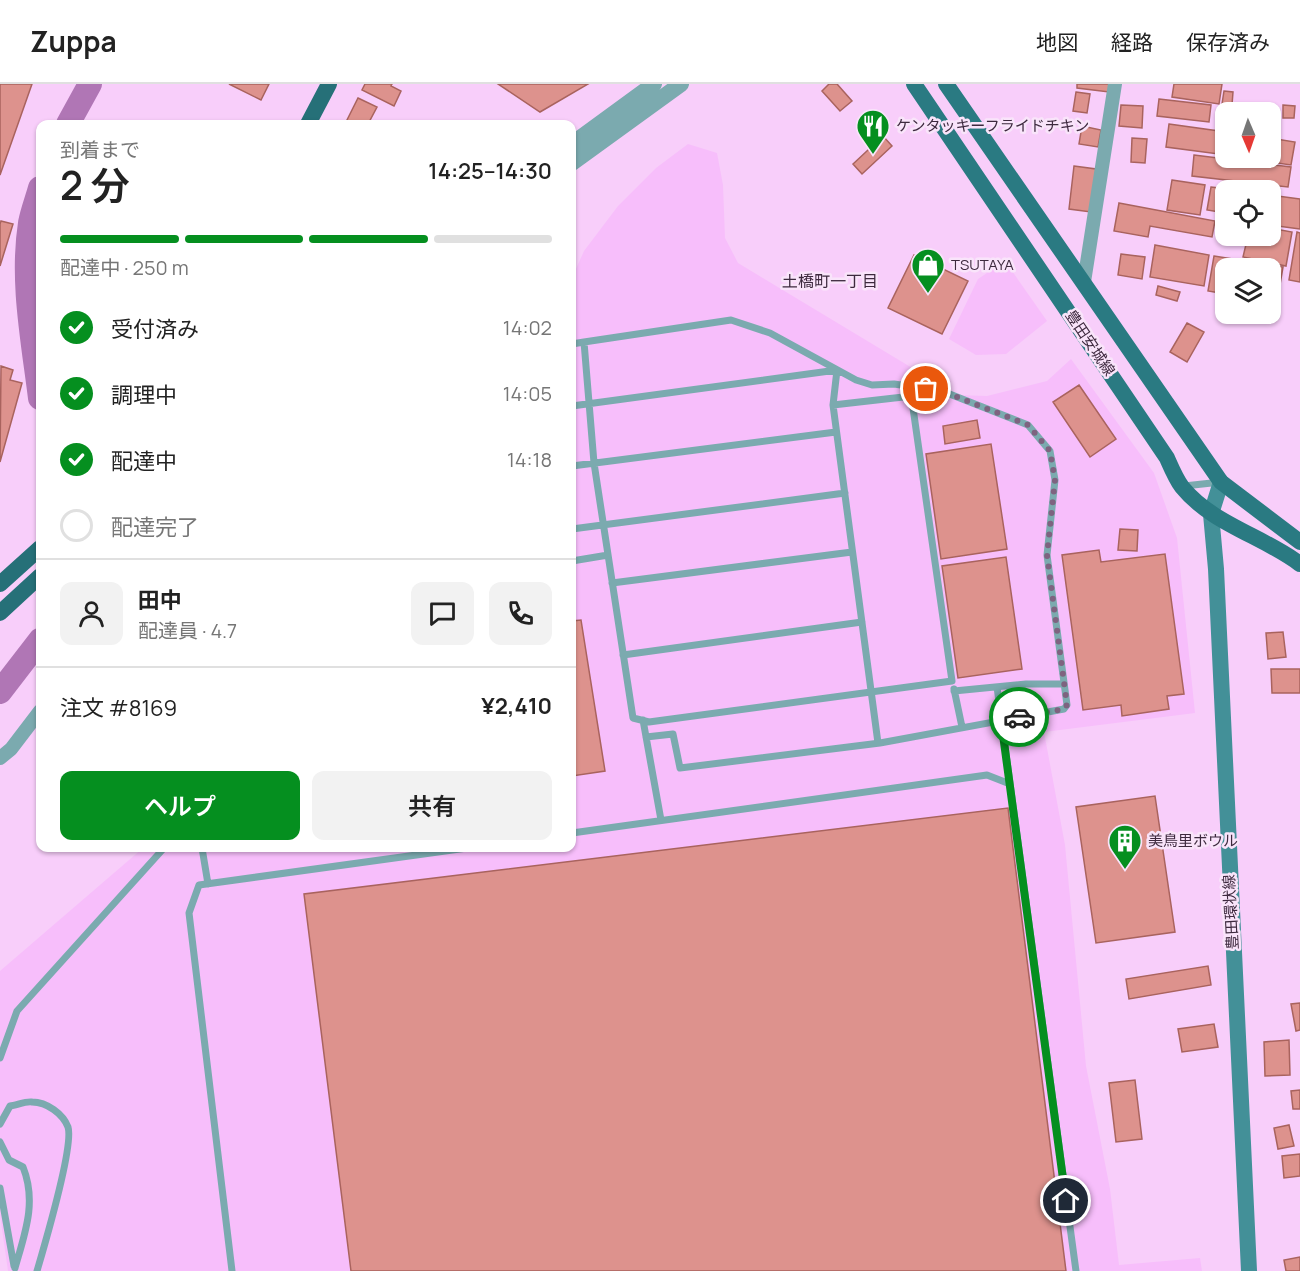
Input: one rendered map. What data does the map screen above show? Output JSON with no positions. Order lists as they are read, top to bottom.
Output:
{
  "streets": {
    "main road": ["豊田安城線", "豊田環状線"]
  },
  "crossings": [
    ["豊田安城線", "豊田環状線"]
  ],
  "districts": ["土橋町一丁目"],
  "places": {
    "restaurant": ["ケンタッキーフライドチキン"],
    "shop": ["TSUTAYA"],
    "building": ["美鳥里ボウル"]
  },
  "north": "bottom",
  "page": {
    "header": "Zuppa",
    "nav": ["地図", "経路", "保存済み"],
    "heading": ["2 分", "到着まで", "14:25–14:30"],
    "panel": [
      "田中",
      "配達員 · 4.7",
      "注文 #8169",
      "¥2,410"
    ],
    "bar": "配達中 · 250 m",
    "list": [
      ["受付済み", "14:02"],
      ["調理中", "14:05"],
      ["配達中", "14:18"],
      "配達完了"
    ],
    "buttons": ["ヘルプ", "共有"]
  }
}
